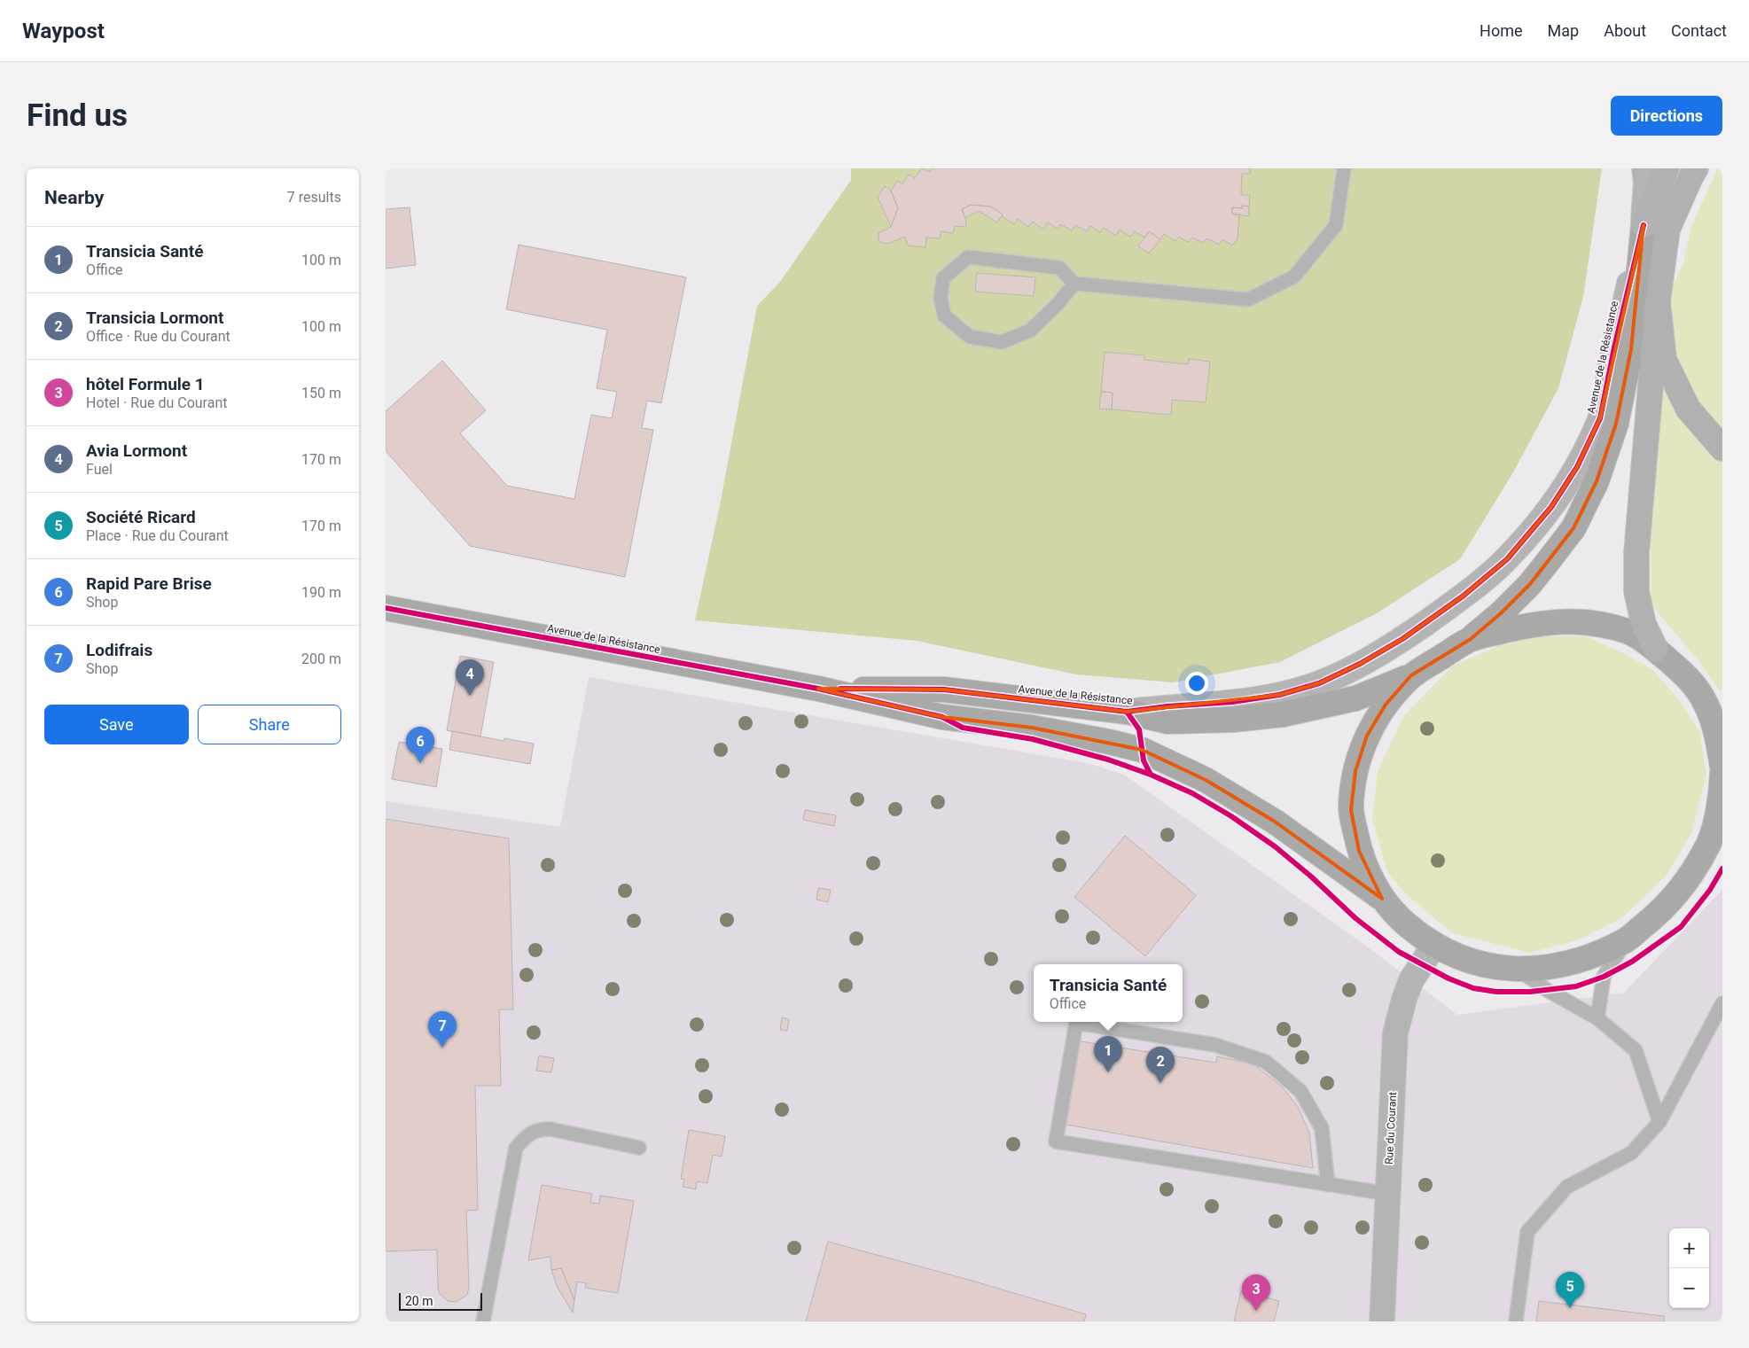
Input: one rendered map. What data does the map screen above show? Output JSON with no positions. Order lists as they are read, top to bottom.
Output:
{
  "streets": {
    "main road": ["Avenue de la Résistance"],
    "street": ["Rue du Courant"]
  },
  "scale_bar": "20 m",
  "page": {
    "header": "Waypost",
    "nav": [
      "Home",
      "Map",
      "About",
      "Contact"
    ],
    "buttons": [
      "Directions",
      ["Save", "Share"]
    ],
    "title": "Find us",
    "heading": ["Nearby", "7 results"],
    "list": [
      {
        "mark": "1",
        "name": "Transicia Santé",
        "note": "Office",
        "value": "100 m"
      },
      {
        "mark": "2",
        "name": "Transicia Lormont",
        "note": "Office · Rue du Courant",
        "value": "100 m"
      },
      {
        "mark": "3",
        "name": "hôtel Formule 1",
        "note": "Hotel · Rue du Courant",
        "value": "150 m"
      },
      {
        "mark": "4",
        "name": "Avia Lormont",
        "note": "Fuel",
        "value": "170 m"
      },
      {
        "mark": "5",
        "name": "Société Ricard",
        "note": "Place · Rue du Courant",
        "value": "170 m"
      },
      {
        "mark": "6",
        "name": "Rapid Pare Brise",
        "note": "Shop",
        "value": "190 m"
      },
      {
        "mark": "7",
        "name": "Lodifrais",
        "note": "Shop",
        "value": "200 m"
      }
    ],
    "pins": [
      "4",
      "6",
      "7",
      "1",
      "2",
      "5",
      "3"
    ],
    "popup": ["Transicia Santé", "Office"],
    "map_buttons": ["+", "−"],
    "scale": "20 m"
  }
}
